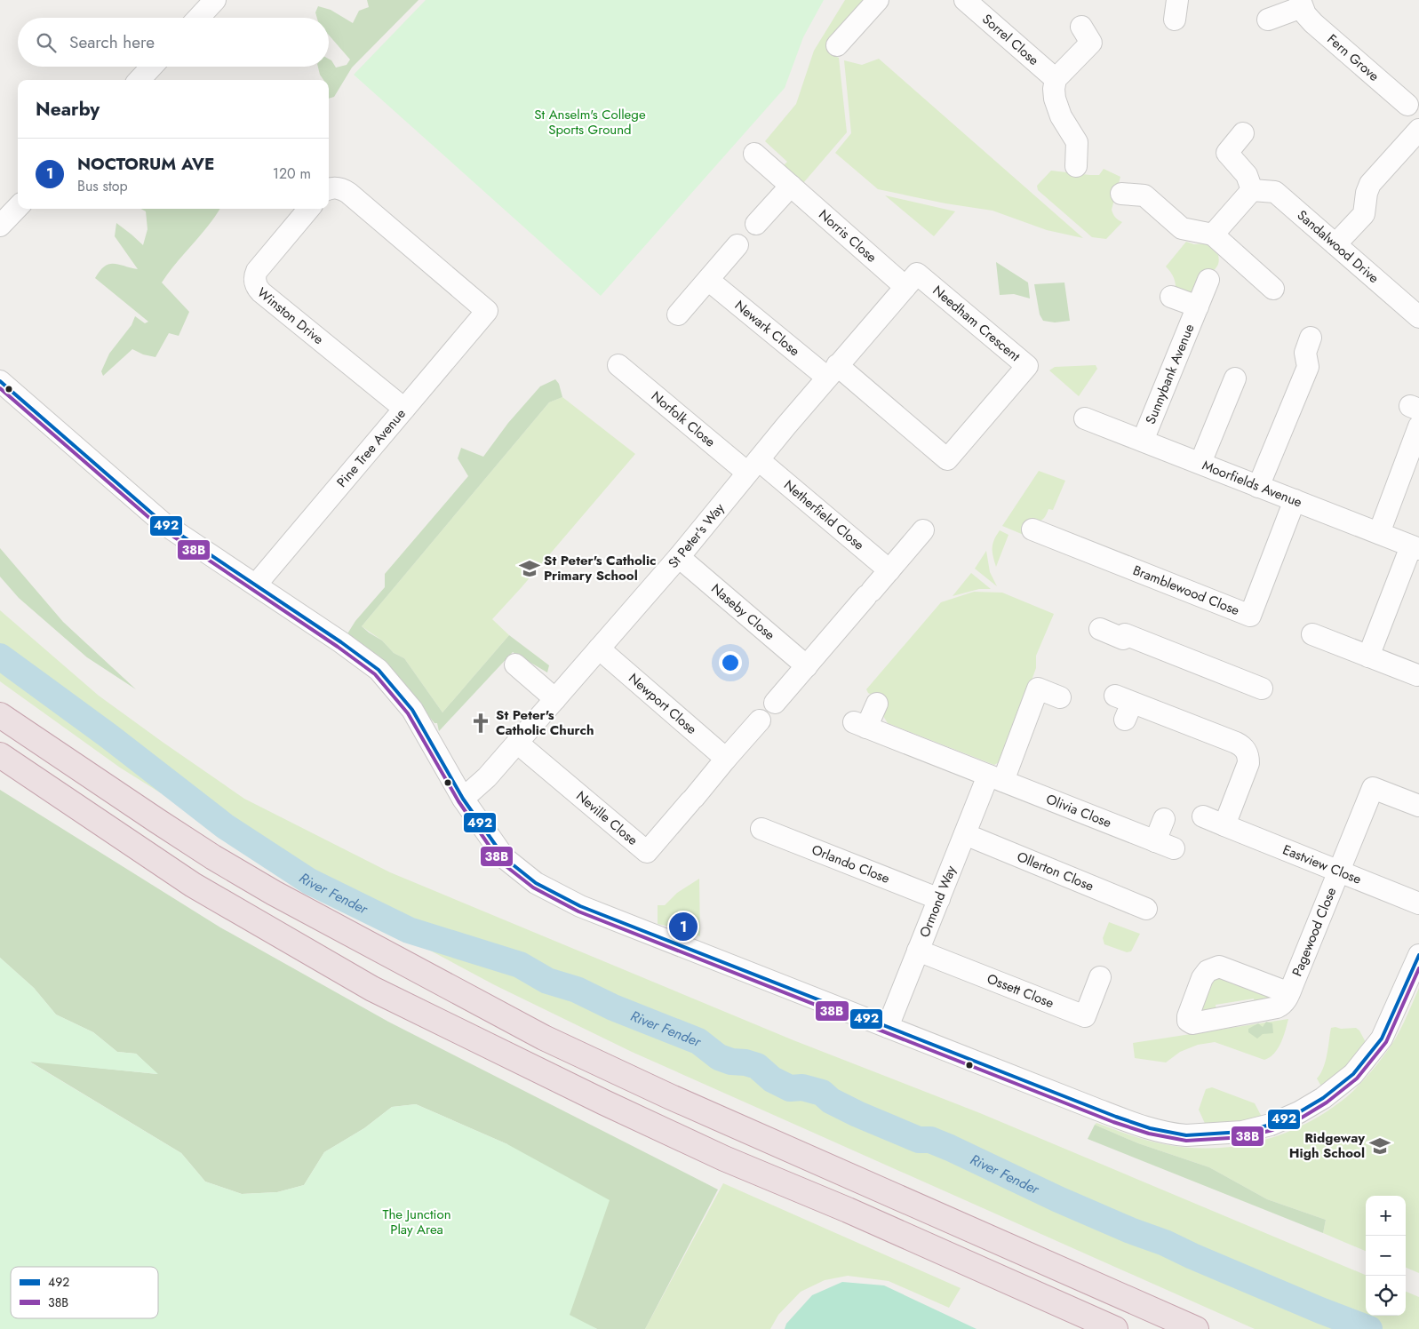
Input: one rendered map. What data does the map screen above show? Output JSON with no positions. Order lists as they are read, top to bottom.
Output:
{
  "streets": {
    "street": [
      "Sorrel Close",
      "Fern Grove",
      "Norris Close",
      "Sandalwood Drive",
      "Winston Drive",
      "Needham Crescent",
      "Newark Close",
      "Sunnybank Avenue",
      "Norfolk Close",
      "Pine Tree Avenue",
      "Moorfields Avenue",
      "Netherfield Close",
      "St Peter's Way",
      "Bramblewood Close",
      "Naseby Close",
      "Newport Close",
      "Olivia Close",
      "Neville Close",
      "Orlando Close",
      "Eastview Close",
      "Ollerton Close",
      "Ormond Way",
      "Pagewood Close",
      "Ossett Close"
    ]
  },
  "crossings": [
    ["Norris Close", "Needham Crescent"],
    ["Norris Close", "St Peter's Way"],
    ["Winston Drive", "Pine Tree Avenue"],
    ["Needham Crescent", "Newark Close"],
    ["Needham Crescent", "St Peter's Way"],
    ["Newark Close", "St Peter's Way"],
    ["Sunnybank Avenue", "Moorfields Avenue"],
    ["Norfolk Close", "Netherfield Close"],
    ["Norfolk Close", "St Peter's Way"],
    ["Moorfields Avenue", "Bramblewood Close"],
    ["Netherfield Close", "St Peter's Way"],
    ["St Peter's Way", "Naseby Close"],
    ["St Peter's Way", "Newport Close"],
    ["St Peter's Way", "Neville Close"],
    ["Newport Close", "Neville Close"],
    ["Olivia Close", "Ormond Way"],
    ["Orlando Close", "Ormond Way"],
    ["Eastview Close", "Pagewood Close"],
    ["Ollerton Close", "Ormond Way"],
    ["Ormond Way", "Ossett Close"]
  ],
  "water": ["River Fender"],
  "parks": ["St Anselm's College Sports Ground", "The Junction Play Area"],
  "places": {
    "school or university": ["St Peter's Catholic Primary School", "Ridgeway High School"],
    "church": ["St Peter's Catholic Church"]
  },
  "lines": ["transit line 492", "transit line 38B"],
  "legend": ["492", "38B"],
  "page": {
    "search": "Search here",
    "heading": "Nearby",
    "list": [
      {
        "mark": "1",
        "name": "NOCTORUM AVE",
        "note": "Bus stop",
        "value": "120 m"
      }
    ],
    "pins": "1",
    "map_buttons": ["+", "−"]
  }
}
